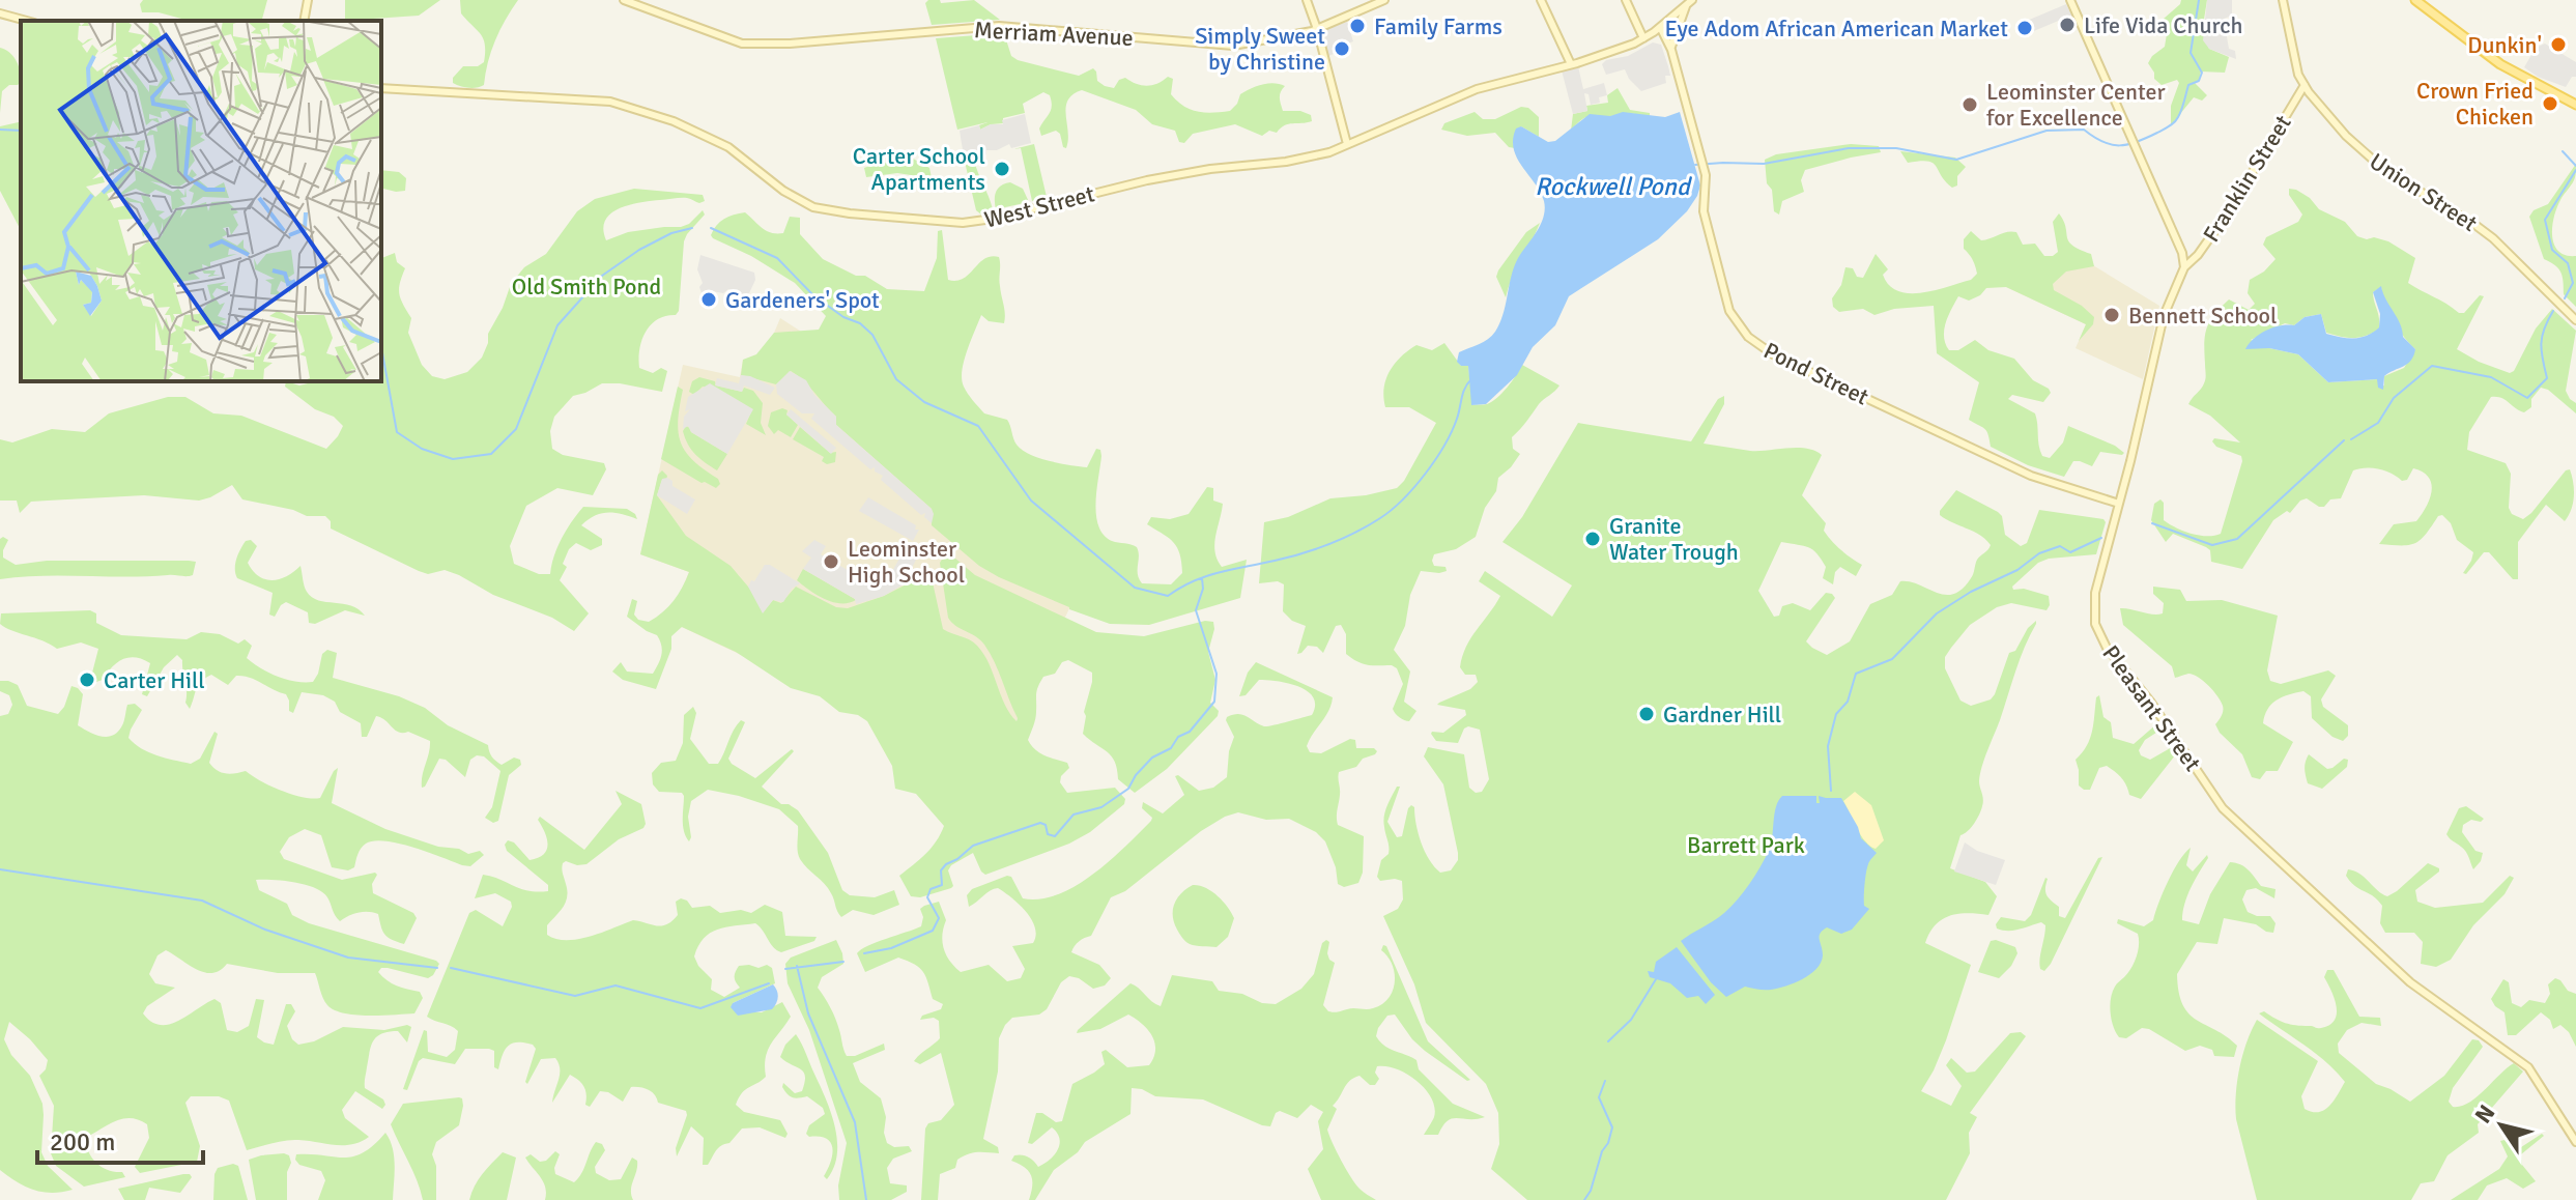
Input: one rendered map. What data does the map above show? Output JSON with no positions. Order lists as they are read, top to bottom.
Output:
{
  "streets": {
    "street": [
      "Merriam Avenue",
      "Franklin Street",
      "Union Street",
      "West Street",
      "Pond Street",
      "Pleasant Street"
    ]
  },
  "crossings": [
    ["Franklin Street", "Union Street"],
    ["Franklin Street", "Pleasant Street"],
    ["West Street", "Pond Street"],
    ["Pond Street", "Pleasant Street"]
  ],
  "water": ["Rockwell Pond"],
  "parks": ["Old Smith Pond", "Barrett Park"],
  "places": [
    "Life Vida Church",
    "Family Farms",
    "Eye Adom African American Market",
    "Dunkin'",
    "Simply Sweet by Christine",
    "Crown Fried Chicken",
    "Leominster Center for Excellence",
    "Carter School Apartments",
    "Gardeners' Spot",
    "Bennett School",
    "Granite Water Trough",
    "Leominster High School",
    "Carter Hill",
    "Gardner Hill"
  ],
  "scale_bar": "200 m",
  "north": "top left"
}
